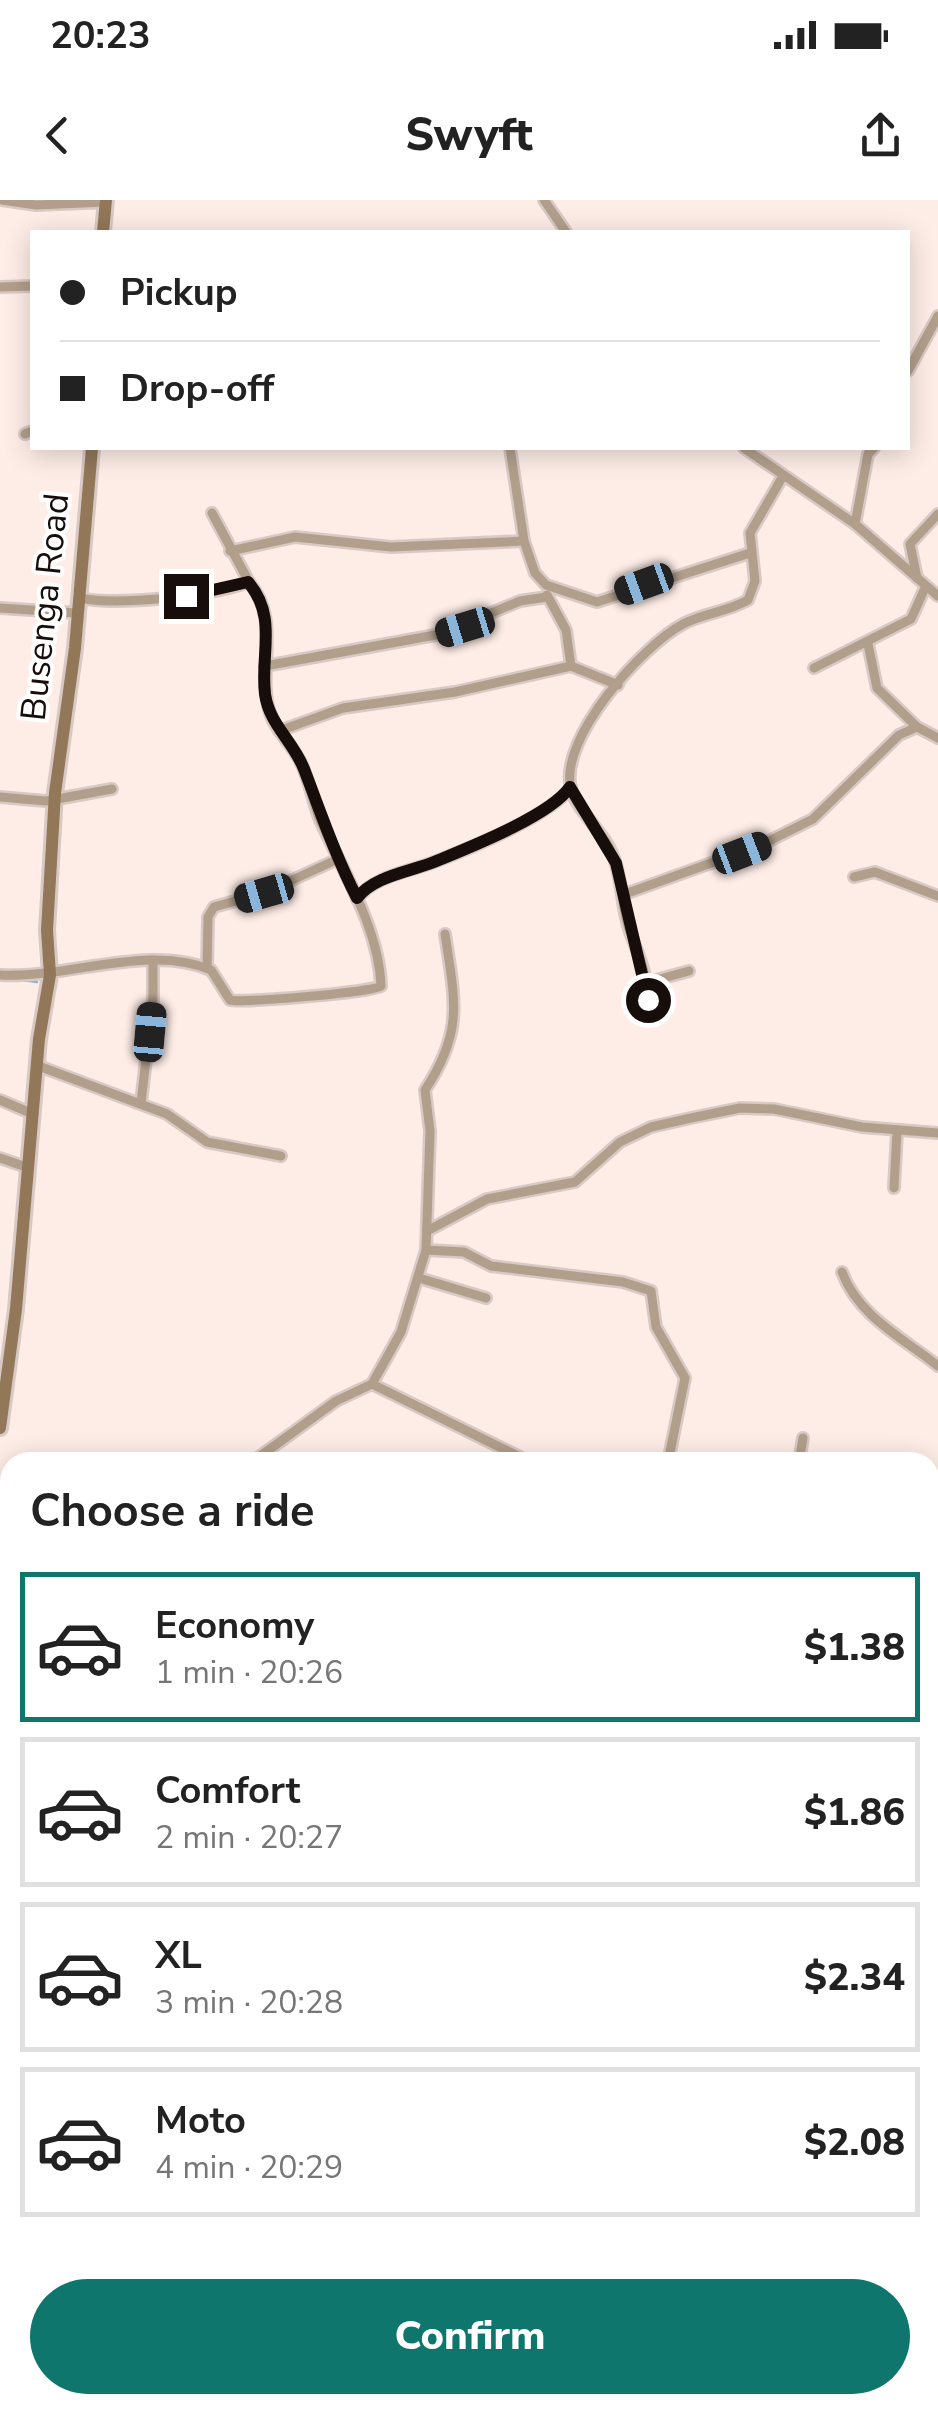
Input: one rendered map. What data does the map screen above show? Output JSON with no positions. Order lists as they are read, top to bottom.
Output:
{
  "streets": {
    "street": ["Busenga Road"]
  },
  "page": {
    "status": "20:23",
    "header": "Swyft",
    "banner": ["Pickup", "Drop-off"],
    "heading": "Choose a ride",
    "list": [
      {
        "name": "Economy",
        "note": "1 min · 20:26",
        "value": "$1.38"
      },
      {
        "name": "Comfort",
        "note": "2 min · 20:27",
        "value": "$1.86"
      },
      {
        "name": "XL",
        "note": "3 min · 20:28",
        "value": "$2.34"
      },
      {
        "name": "Moto",
        "note": "4 min · 20:29",
        "value": "$2.08"
      }
    ],
    "buttons": "Confirm"
  }
}
